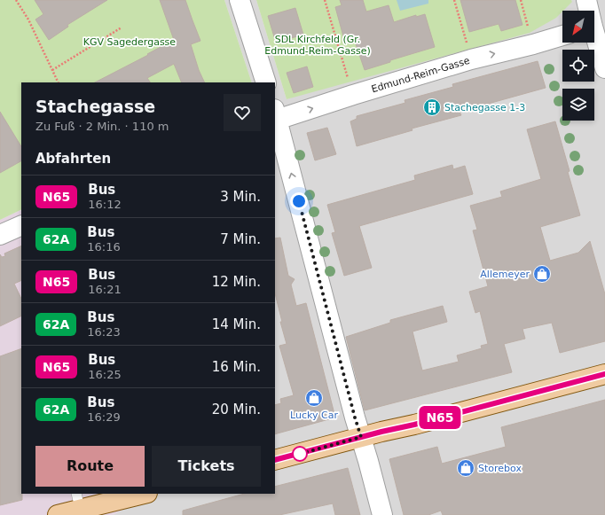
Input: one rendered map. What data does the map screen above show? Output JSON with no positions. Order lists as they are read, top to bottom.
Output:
{
  "streets": {
    "street": ["Edmund-Reim-Gasse"]
  },
  "one_way": ["Edmund-Reim-Gasse"],
  "parks": ["SDL Kirchfeld (Gr. Edmund-Reim-Gasse)", "KGV Sagedergasse"],
  "places": {
    "building": ["Stachegasse 1-3"],
    "shop": ["Allemeyer", "Lucky Car", "Storebox"]
  },
  "lines": ["bus line N65"],
  "north": "bottom left",
  "page": {
    "on_map": "N65",
    "heading": [
      ["Stachegasse", "Zu Fuß · 2 Min. · 110 m"],
      "Abfahrten"
    ],
    "list": [
      {
        "mark": "N65",
        "name": "Bus",
        "note": "16:12",
        "value": "3 Min."
      },
      {
        "mark": "62A",
        "name": "Bus",
        "note": "16:16",
        "value": "7 Min."
      },
      {
        "mark": "N65",
        "name": "Bus",
        "note": "16:21",
        "value": "12 Min."
      },
      {
        "mark": "62A",
        "name": "Bus",
        "note": "16:23",
        "value": "14 Min."
      },
      {
        "mark": "N65",
        "name": "Bus",
        "note": "16:25",
        "value": "16 Min."
      },
      {
        "mark": "62A",
        "name": "Bus",
        "note": "16:29",
        "value": "20 Min."
      }
    ],
    "buttons": ["Route", "Tickets"]
  }
}
